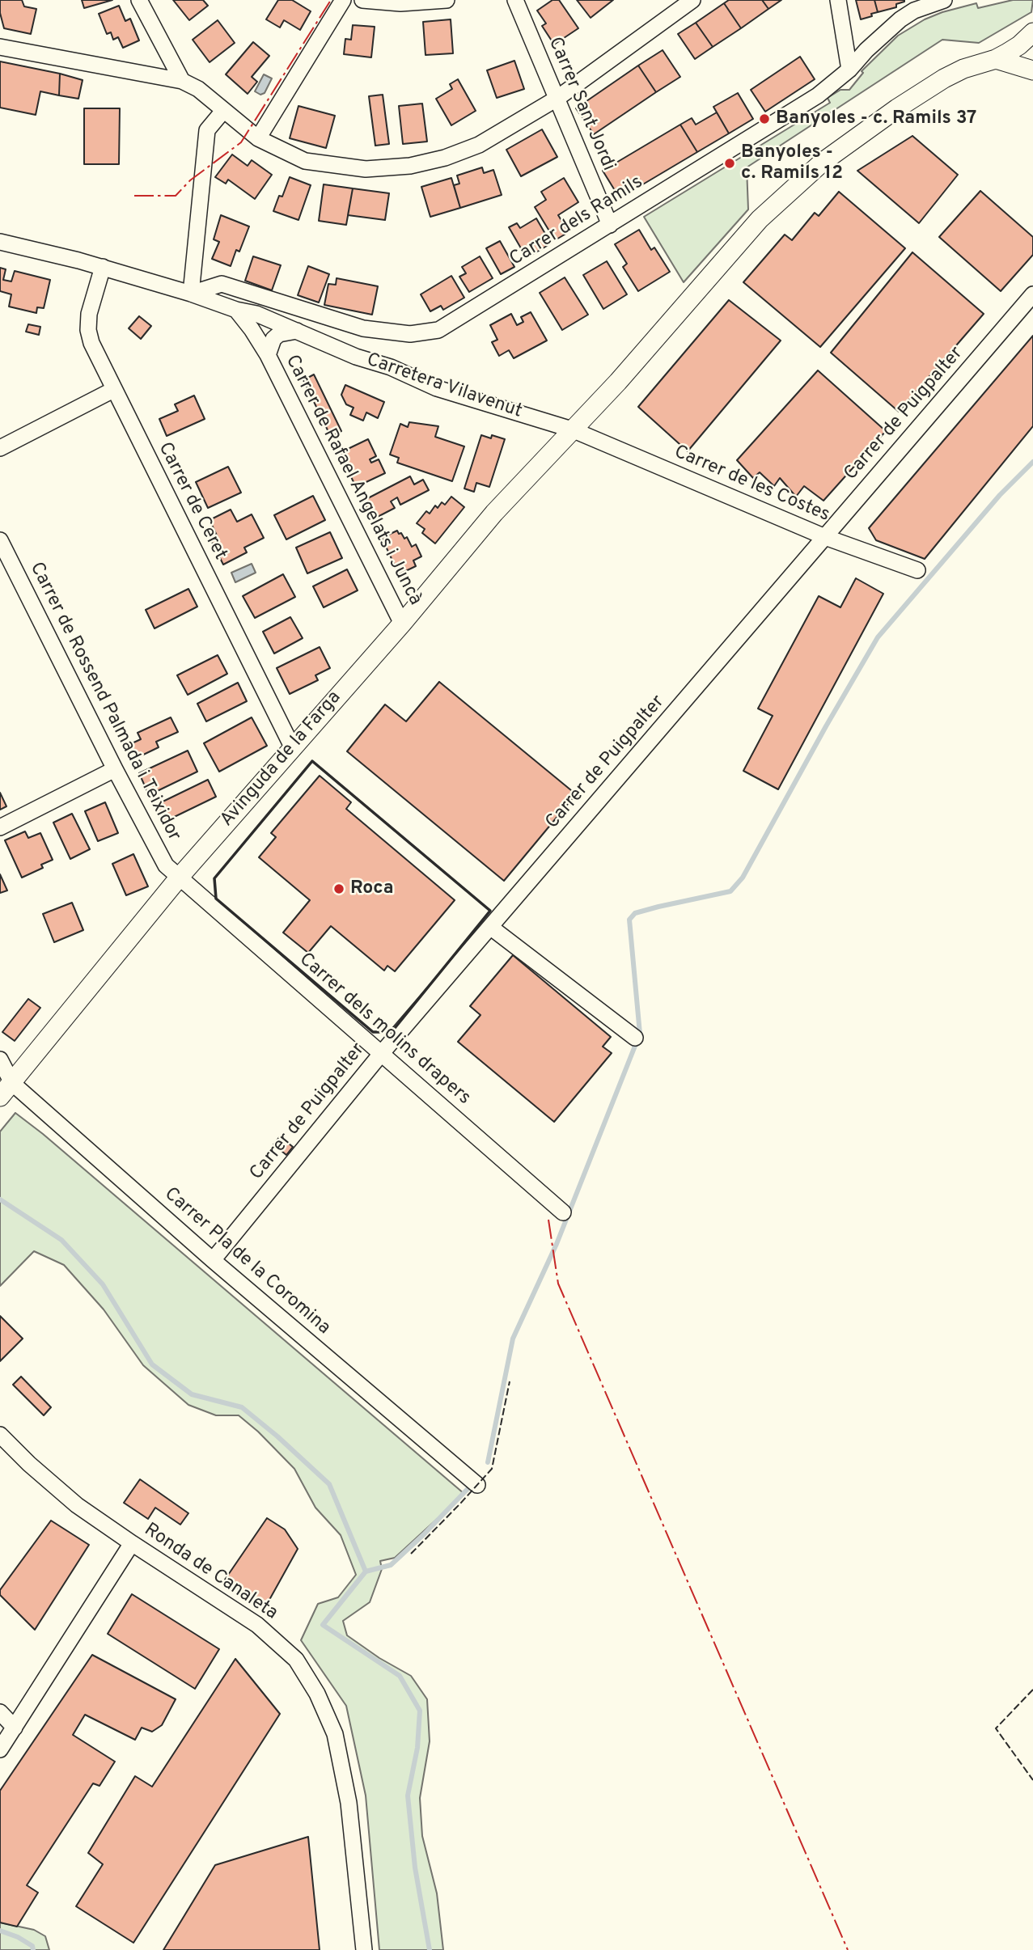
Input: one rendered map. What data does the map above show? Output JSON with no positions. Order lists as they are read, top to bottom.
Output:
{
  "streets": {
    "street": [
      "Carrer Sant Jordi",
      "Carrer dels Ramils",
      "Carretera Vilavenut",
      "Carrer de Puigpalter",
      "Carrer de Rafael Angelats i Juncà",
      "Carrer de les Costes",
      "Carrer de Ceret",
      "Carrer de Rossend Palmada i Teixidor",
      "Avinguda de la Farga",
      "Carrer dels molins drapers",
      "Carrer Pla de la Coromina",
      "Ronda de Canaleta"
    ]
  },
  "crossings": [
    ["Carrer Sant Jordi", "Carrer dels Ramils"],
    ["Carrer dels Ramils", "Carretera Vilavenut"],
    ["Carretera Vilavenut", "Carrer de Rafael Angelats i Juncà"],
    ["Carretera Vilavenut", "Carrer de les Costes"],
    ["Carretera Vilavenut", "Carrer de Ceret"],
    ["Carretera Vilavenut", "Avinguda de la Farga"],
    ["Carrer de Puigpalter", "Carrer de les Costes"],
    ["Carrer de Puigpalter", "Carrer dels molins drapers"],
    ["Carrer de Puigpalter", "Carrer Pla de la Coromina"],
    ["Carrer de Rafael Angelats i Juncà", "Avinguda de la Farga"],
    ["Carrer de les Costes", "Avinguda de la Farga"],
    ["Carrer de Ceret", "Avinguda de la Farga"],
    ["Carrer de Rossend Palmada i Teixidor", "Avinguda de la Farga"],
    ["Carrer de Rossend Palmada i Teixidor", "Carrer dels molins drapers"],
    ["Avinguda de la Farga", "Carrer dels molins drapers"],
    ["Avinguda de la Farga", "Carrer Pla de la Coromina"]
  ],
  "places": ["Banyoles - c. Ramils 37", "Banyoles - c. Ramils 12", "Roca"]
}
